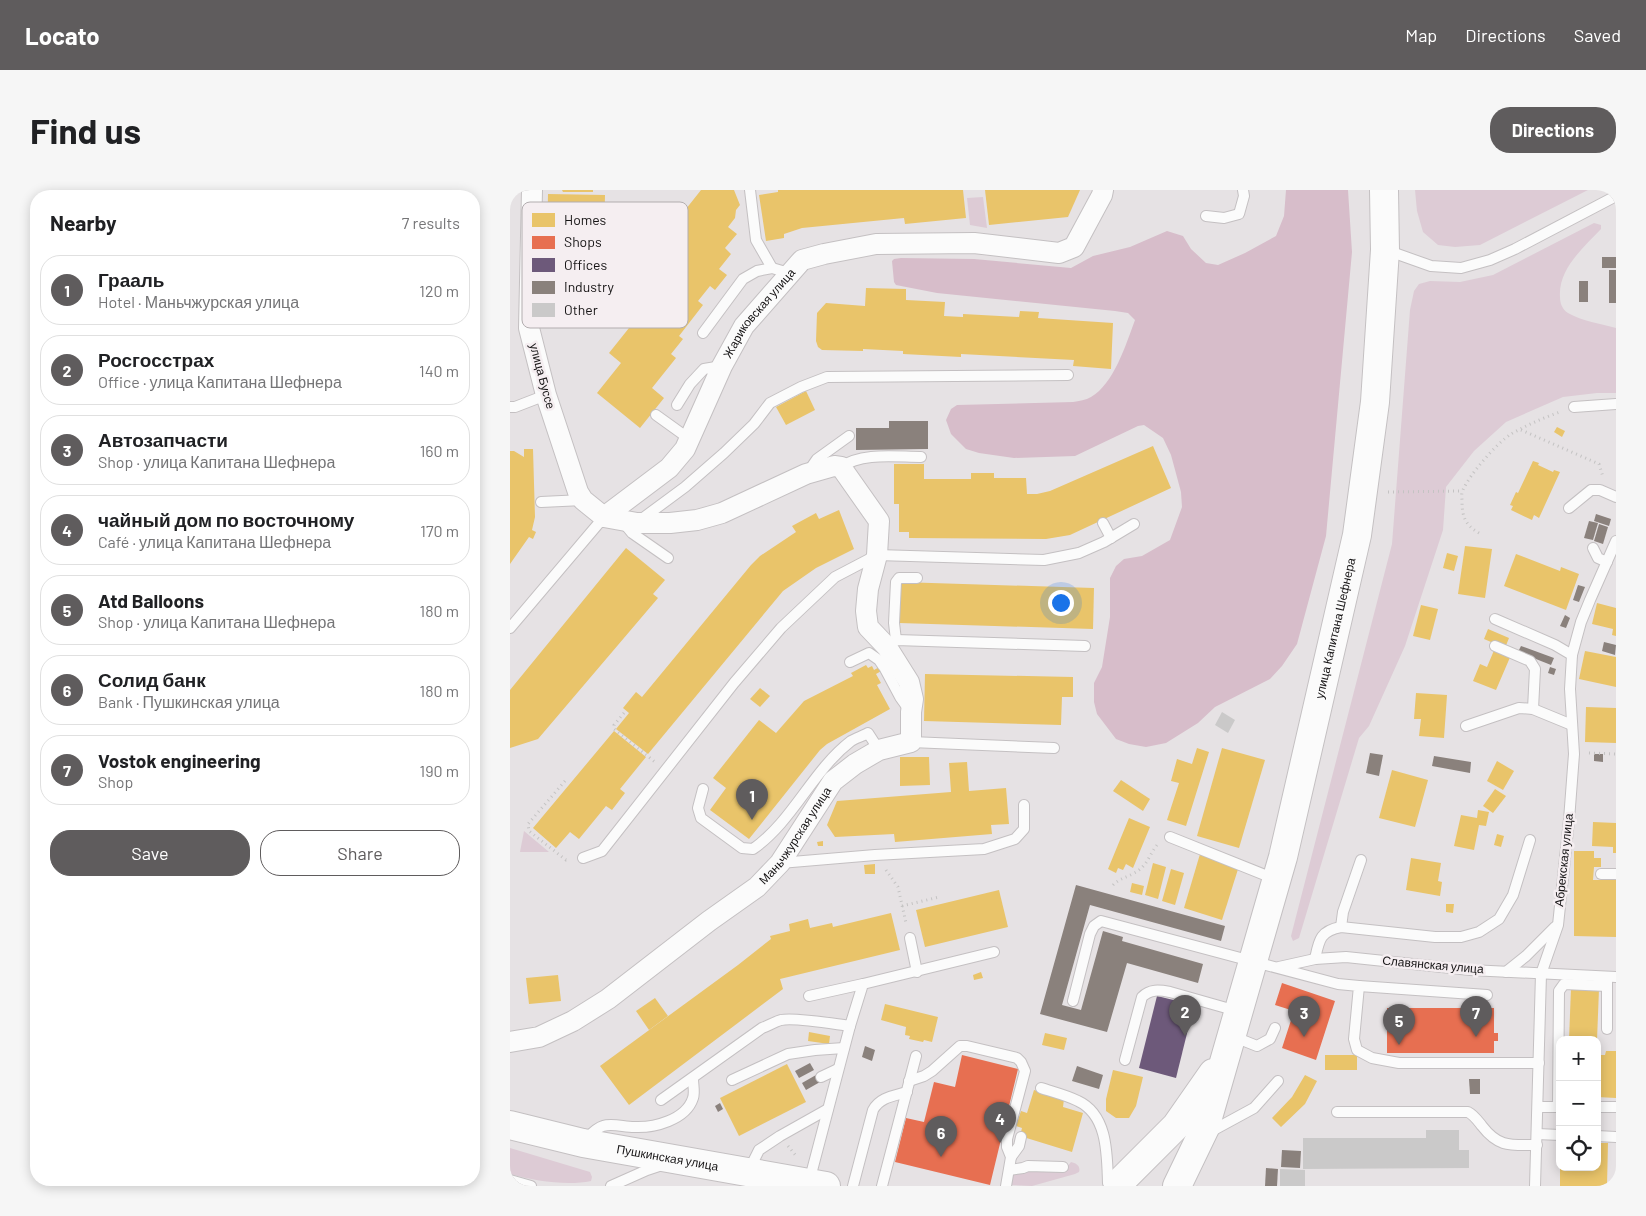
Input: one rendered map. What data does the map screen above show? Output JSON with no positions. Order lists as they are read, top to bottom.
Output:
{
  "streets": {
    "main road": ["улица Капитана Шефнера", "Пушкинская улица"],
    "street": ["Жариковская улица", "улица Буссе", "Маньчжурская улица"],
    "lane": ["Абрекская улица", "Славянская улица"]
  },
  "crossings": [
    ["Жариковская улица", "улица Буссе"],
    ["улица Капитана Шефнера", "Славянская улица"],
    ["Абрекская улица", "Славянская улица"]
  ],
  "legend": [
    "Homes",
    "Shops",
    "Offices",
    "Industry",
    "Other"
  ],
  "page": {
    "header": "Locato",
    "nav": ["Map", "Directions", "Saved"],
    "buttons": [
      "Directions",
      ["Save", "Share"]
    ],
    "title": "Find us",
    "heading": ["Nearby", "7 results"],
    "list": [
      {
        "mark": "1",
        "name": "Грааль",
        "note": "Hotel · Маньчжурская улица",
        "value": "120 m"
      },
      {
        "mark": "2",
        "name": "Росгосстрах",
        "note": "Office · улица Капитана Шефнера",
        "value": "140 m"
      },
      {
        "mark": "3",
        "name": "Автозапчасти",
        "note": "Shop · улица Капитана Шефнера",
        "value": "160 m"
      },
      {
        "mark": "4",
        "name": "чайный дом по восточному",
        "note": "Café · улица Капитана Шефнера",
        "value": "170 m"
      },
      {
        "mark": "5",
        "name": "Atd Balloons",
        "note": "Shop · улица Капитана Шефнера",
        "value": "180 m"
      },
      {
        "mark": "6",
        "name": "Солид банк",
        "note": "Bank · Пушкинская улица",
        "value": "180 m"
      },
      {
        "mark": "7",
        "name": "Vostok engineering",
        "note": "Shop",
        "value": "190 m"
      }
    ],
    "pins": [
      "1",
      "2",
      "3",
      "7",
      "5",
      "4",
      "6"
    ],
    "map_buttons": ["+", "−"]
  }
}
